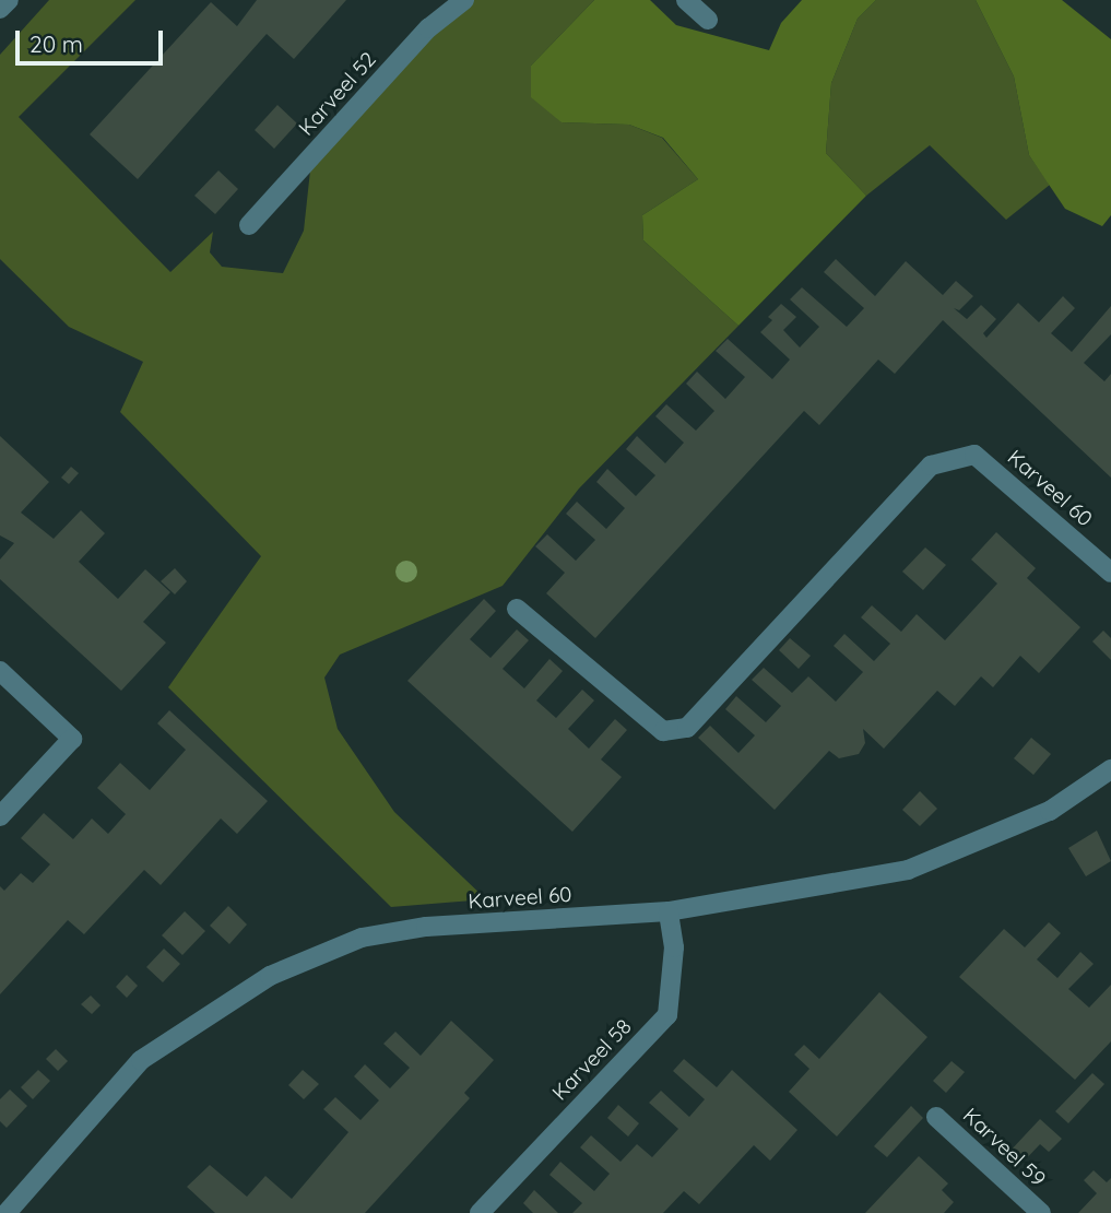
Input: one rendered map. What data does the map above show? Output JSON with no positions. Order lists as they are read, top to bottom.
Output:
{
  "streets": {
    "street": [
      "Karveel 52",
      "Karveel 60",
      "Karveel 58",
      "Karveel 59"
    ]
  },
  "crossings": [
    ["Karveel 60", "Karveel 58"]
  ],
  "scale_bar": "20 m"
}
